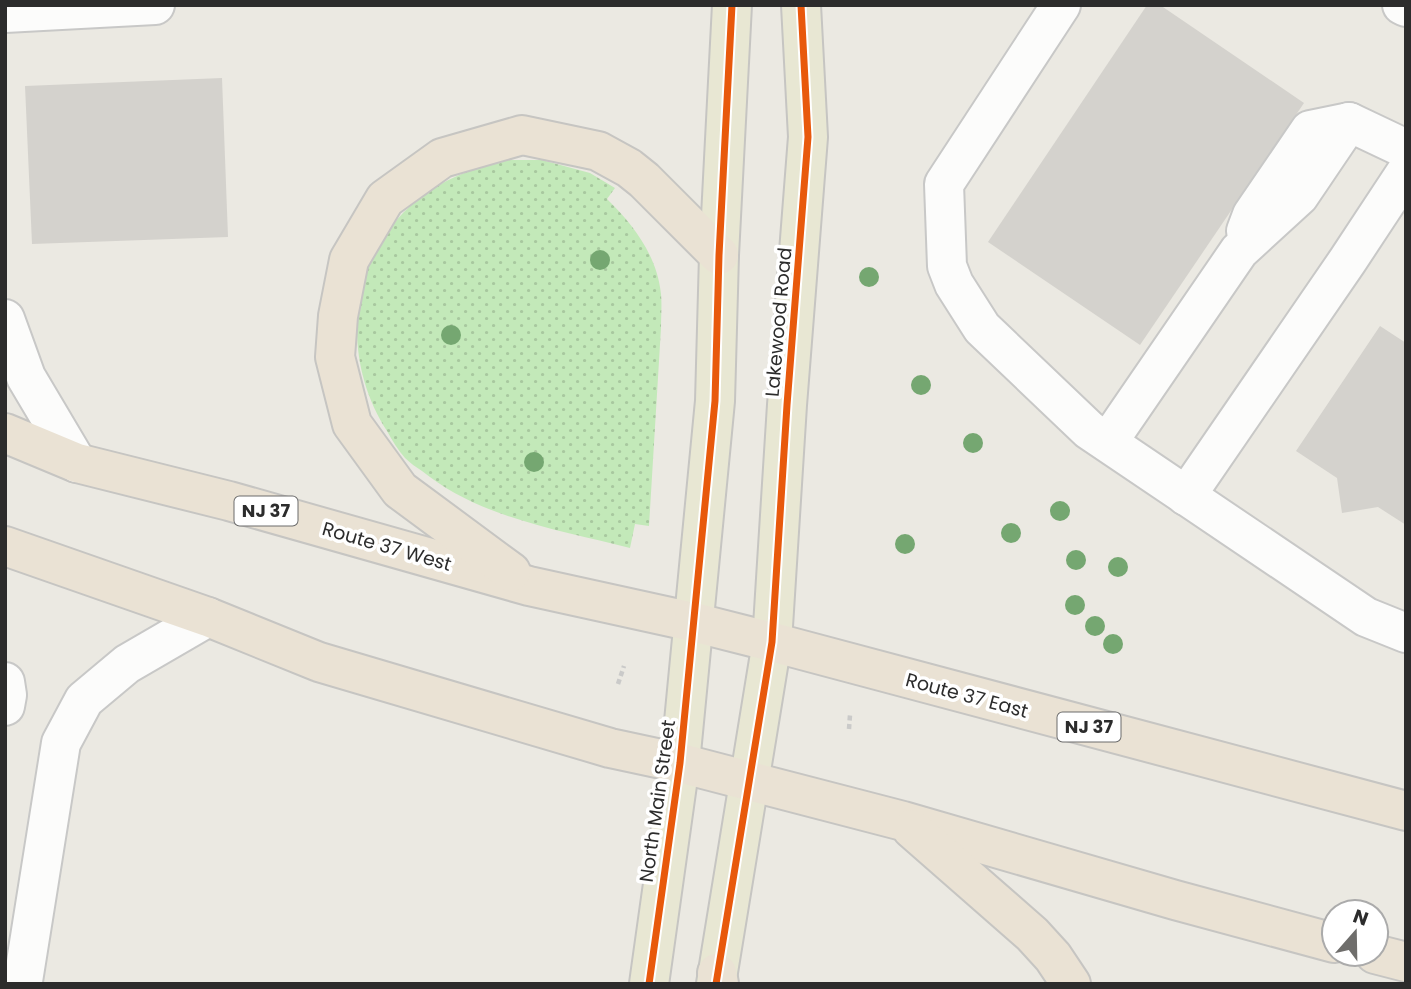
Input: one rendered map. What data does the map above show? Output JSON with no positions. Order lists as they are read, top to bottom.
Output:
{
  "streets": {
    "highway": ["NJ 37", "Route 37 West", "Route 37 East"],
    "main road": ["Lakewood Road", "North Main Street"]
  },
  "crossings": [
    ["Lakewood Road", "NJ 37"],
    ["Lakewood Road", "Route 37 East"],
    ["NJ 37", "Route 37 West"],
    ["NJ 37", "Route 37 East"],
    ["NJ 37", "North Main Street"],
    ["Route 37 West", "North Main Street"]
  ],
  "north": "top"
}
